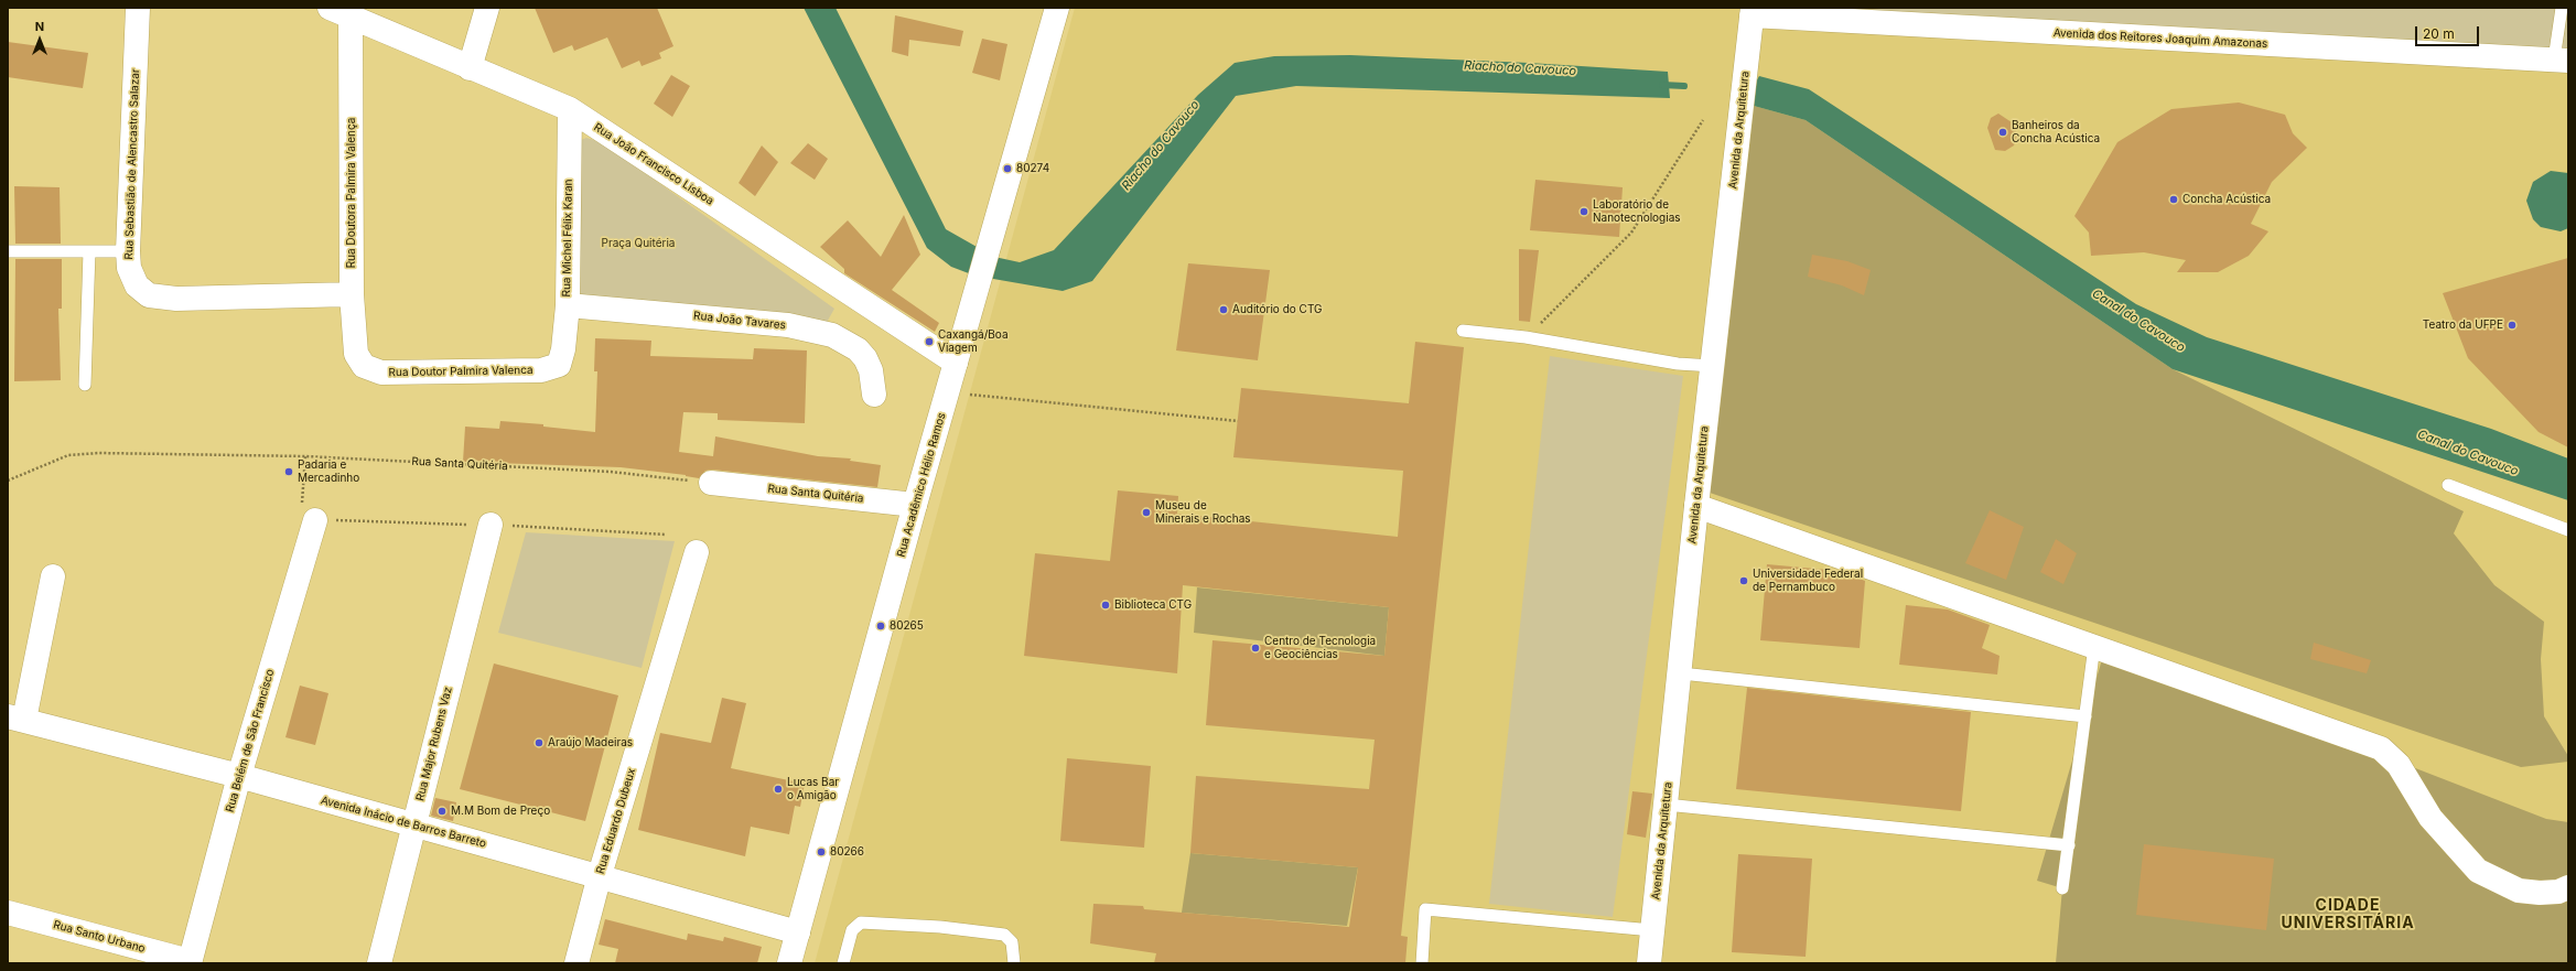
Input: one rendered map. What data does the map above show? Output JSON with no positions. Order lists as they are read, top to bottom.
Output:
{
  "streets": {
    "street": [
      "Avenida dos Reitores Joaquim Amazonas",
      "Avenida da Arquitetura",
      "Rua Sebastião de Alencastro Salazar",
      "Rua João Francisco Lisboa",
      "Rua Doutora Palmira Valença",
      "Rua Michel Félix Karan",
      "Rua João Tavares",
      "Rua Doutor Palmira Valenca",
      "Rua Santa Quitéria",
      "Rua Acadêmico Hélio Ramos",
      "Rua Belém de São Francisco",
      "Rua Major Rubens Vaz",
      "Rua Eduardo Dubeux",
      "Avenida Inácio de Barros Barreto",
      "Rua Santo Urbano"
    ]
  },
  "crossings": [
    ["Avenida dos Reitores Joaquim Amazonas", "Avenida da Arquitetura"],
    ["Rua Sebastião de Alencastro Salazar", "Rua Doutora Palmira Valença"],
    ["Rua João Francisco Lisboa", "Rua Doutora Palmira Valença"],
    ["Rua João Francisco Lisboa", "Rua Michel Félix Karan"],
    ["Rua João Francisco Lisboa", "Rua Acadêmico Hélio Ramos"],
    ["Rua Doutora Palmira Valença", "Rua Doutor Palmira Valenca"],
    ["Rua Michel Félix Karan", "Rua João Tavares"],
    ["Rua Michel Félix Karan", "Rua Doutor Palmira Valenca"],
    ["Rua Santa Quitéria", "Rua Acadêmico Hélio Ramos"],
    ["Rua Acadêmico Hélio Ramos", "Avenida Inácio de Barros Barreto"],
    ["Rua Belém de São Francisco", "Avenida Inácio de Barros Barreto"],
    ["Rua Belém de São Francisco", "Rua Santo Urbano"],
    ["Rua Major Rubens Vaz", "Avenida Inácio de Barros Barreto"],
    ["Rua Eduardo Dubeux", "Avenida Inácio de Barros Barreto"]
  ],
  "districts": ["CIDADE UNIVERSITÁRIA"],
  "water": ["Riacho do Cavouco", "Canal do Cavouco"],
  "parks": ["Praça Quitéria"],
  "places": [
    "Banheiros da Concha Acústica",
    "80274",
    "Concha Acústica",
    "Laboratório de Nanotecnologias",
    "Auditório do CTG",
    "Teatro da UFPE",
    "Caxangá/Boa Viagem",
    "Padaria e Mercadinho",
    "Museu de Minerais e Rochas",
    "Universidade Federal de Pernambuco",
    "Biblioteca CTG",
    "80265",
    "Centro de Tecnologia e Geociências",
    "Araújo Madeiras",
    "Lucas Bar o Amigão",
    "M.M Bom de Preço",
    "80266"
  ],
  "scale_bar": "20 m",
  "north": "top"
}
